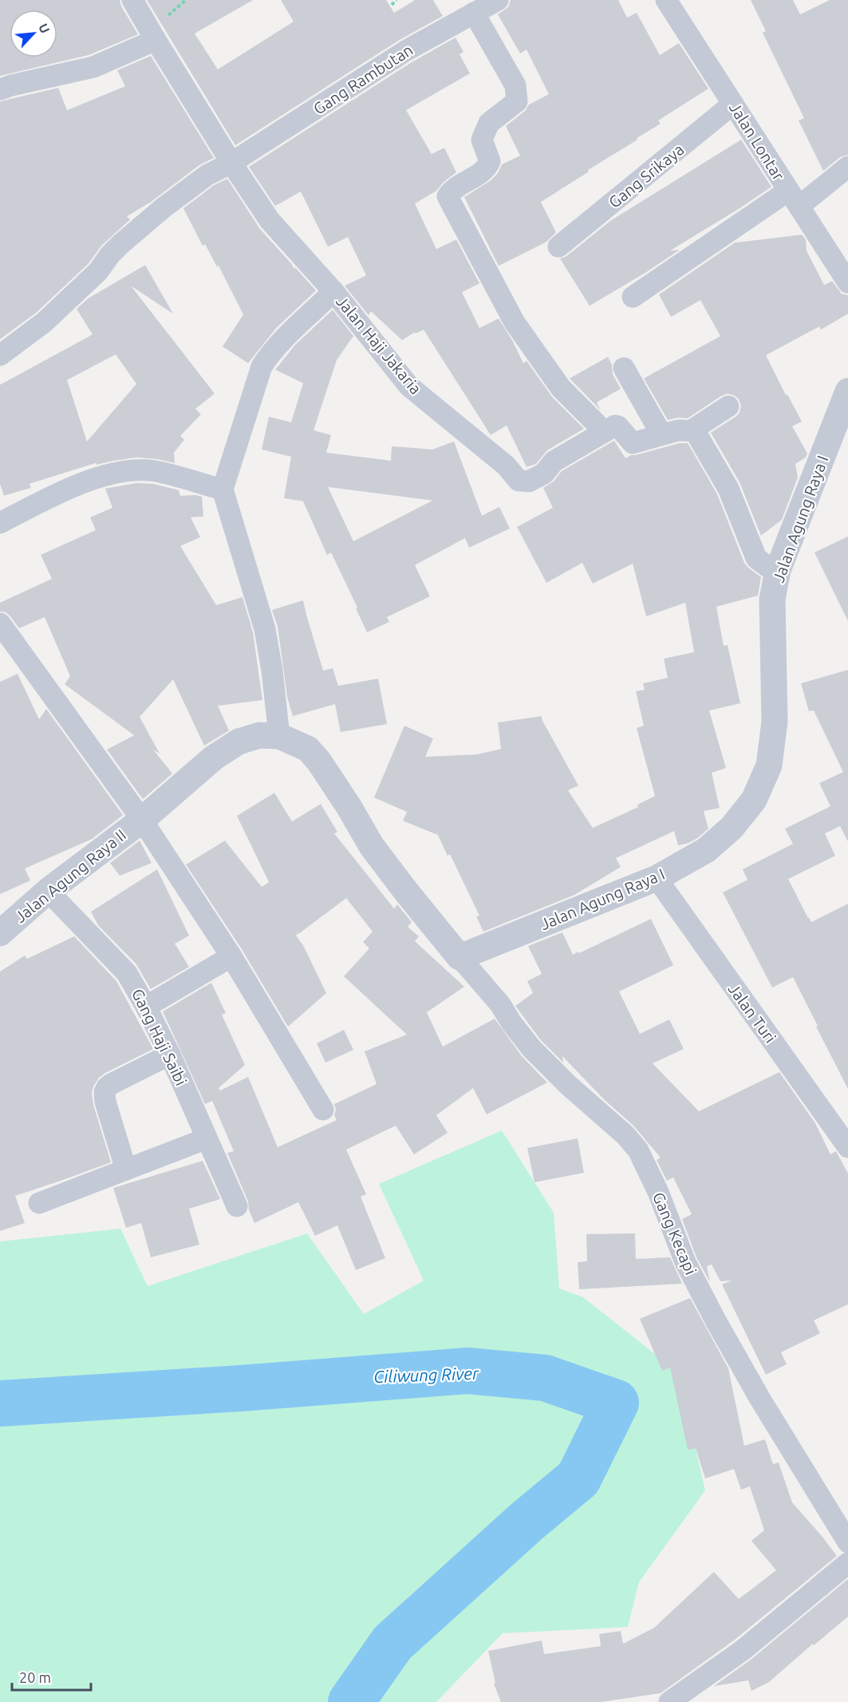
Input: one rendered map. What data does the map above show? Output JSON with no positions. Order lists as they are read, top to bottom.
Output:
{
  "streets": {
    "street": [
      "Gang Rambutan",
      "Jalan Lontar",
      "Gang Srikaya",
      "Jalan Haji Jakaria",
      "Jalan Agung Raya I",
      "Jalan Agung Raya II",
      "Jalan Turi",
      "Gang Haji Saibi",
      "Gang Kecapi"
    ]
  },
  "crossings": [
    ["Gang Rambutan", "Jalan Haji Jakaria"],
    ["Jalan Lontar", "Gang Srikaya"],
    ["Jalan Agung Raya I", "Jalan Turi"],
    ["Jalan Agung Raya I", "Gang Kecapi"],
    ["Jalan Agung Raya II", "Gang Haji Saibi"]
  ],
  "water": ["Ciliwung River"],
  "scale_bar": "20 m",
  "north": "top right"
}
